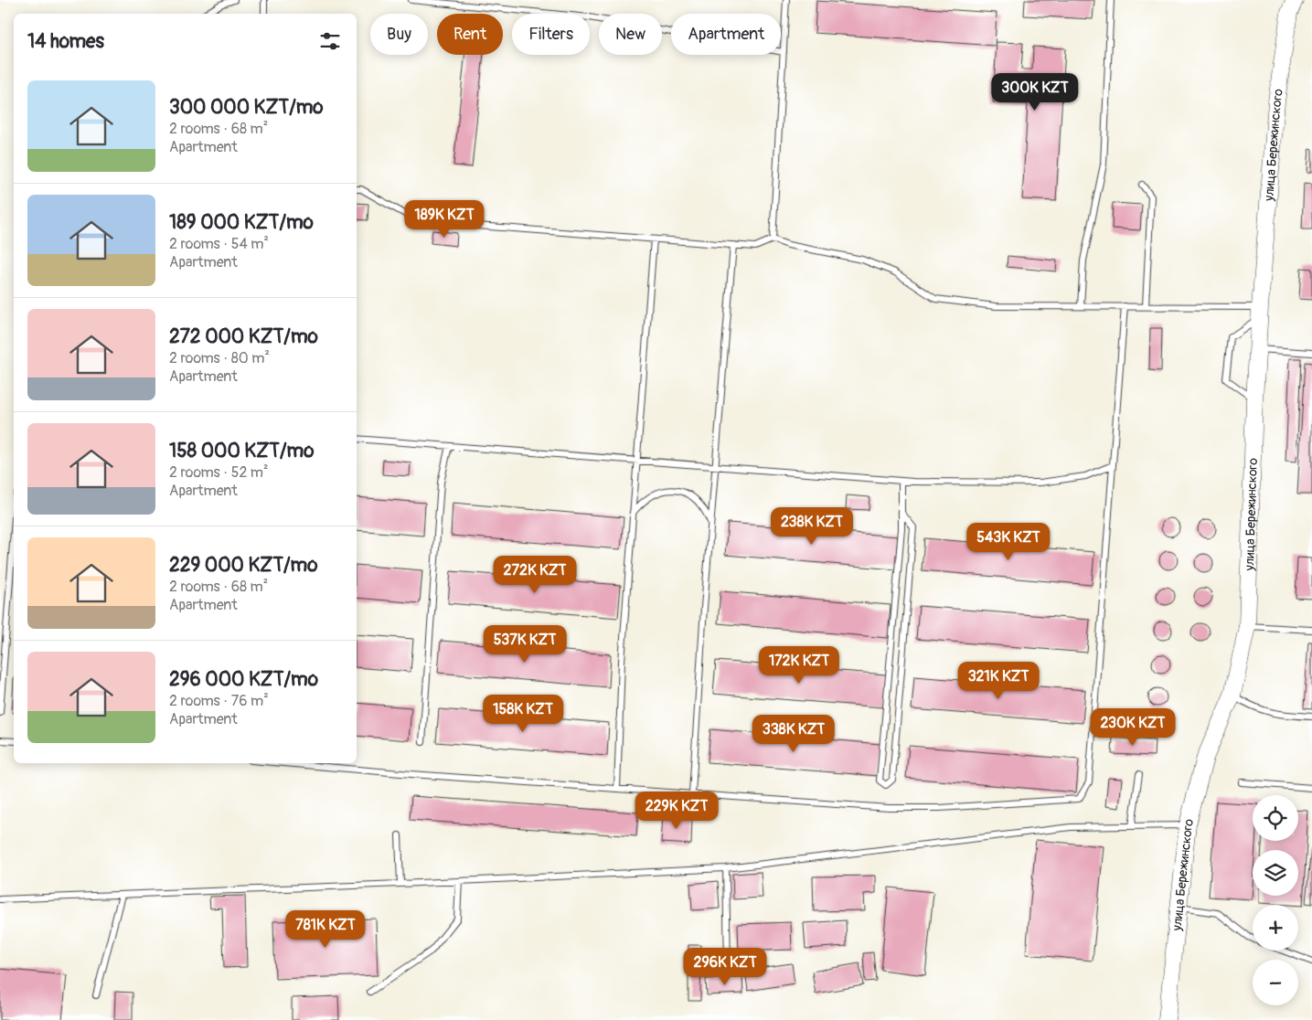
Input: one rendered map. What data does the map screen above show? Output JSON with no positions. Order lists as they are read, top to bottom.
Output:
{
  "streets": {
    "main road": ["улица Бережинского"]
  },
  "page": {
    "chip": [
      "Buy",
      "Rent",
      "Filters",
      "New",
      "Apartment"
    ],
    "heading": "14 homes",
    "list": [
      {
        "name": "300 000 KZT/mo",
        "note": "2 rooms · 68 m² · Apartment"
      },
      {
        "name": "189 000 KZT/mo",
        "note": "2 rooms · 54 m² · Apartment"
      },
      {
        "name": "272 000 KZT/mo",
        "note": "2 rooms · 80 m² · Apartment"
      },
      {
        "name": "158 000 KZT/mo",
        "note": "2 rooms · 52 m² · Apartment"
      },
      {
        "name": "229 000 KZT/mo",
        "note": "2 rooms · 68 m² · Apartment"
      },
      {
        "name": "296 000 KZT/mo",
        "note": "2 rooms · 76 m² · Apartment"
      }
    ],
    "price": [
      "300K KZT",
      "189K KZT",
      "238K KZT",
      "543K KZT",
      "272K KZT",
      "537K KZT",
      "172K KZT",
      "321K KZT",
      "158K KZT",
      "230K KZT",
      "338K KZT",
      "229K KZT",
      "781K KZT",
      "296K KZT"
    ],
    "map_buttons": ["+", "−"]
  }
}
